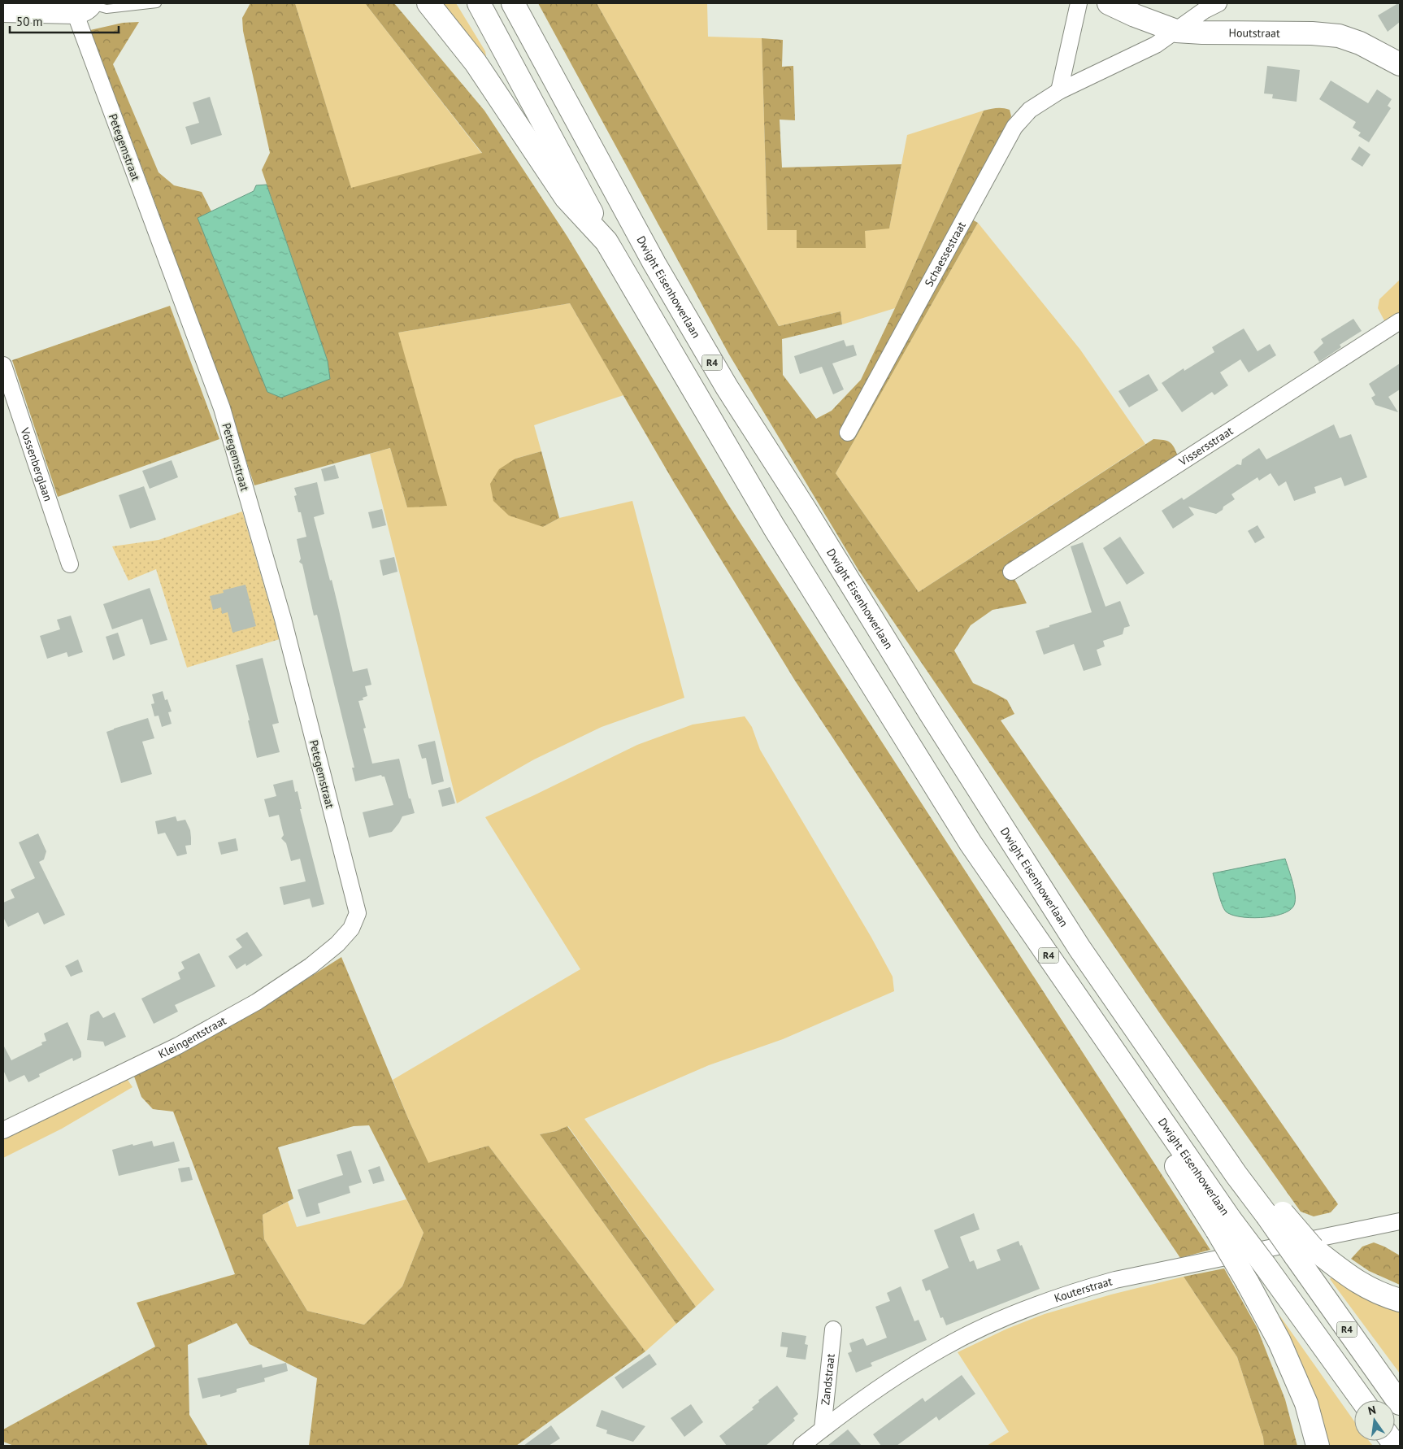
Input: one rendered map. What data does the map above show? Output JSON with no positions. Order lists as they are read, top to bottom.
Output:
{
  "streets": {
    "main road": ["Houtstraat", "Dwight Eisenhowerlaan", "R4"],
    "street": [
      "Petegemstraat",
      "Schaessestraat",
      "Vissersstraat",
      "Vossenberglaan",
      "Kleingentstraat",
      "Kouterstraat",
      "Zandstraat"
    ]
  },
  "crossings": [
    ["Houtstraat", "Schaessestraat"],
    ["Petegemstraat", "Kleingentstraat"],
    ["Dwight Eisenhowerlaan", "R4"],
    ["Kouterstraat", "Zandstraat"]
  ],
  "scale_bar": "50 m",
  "north": "top"
}
